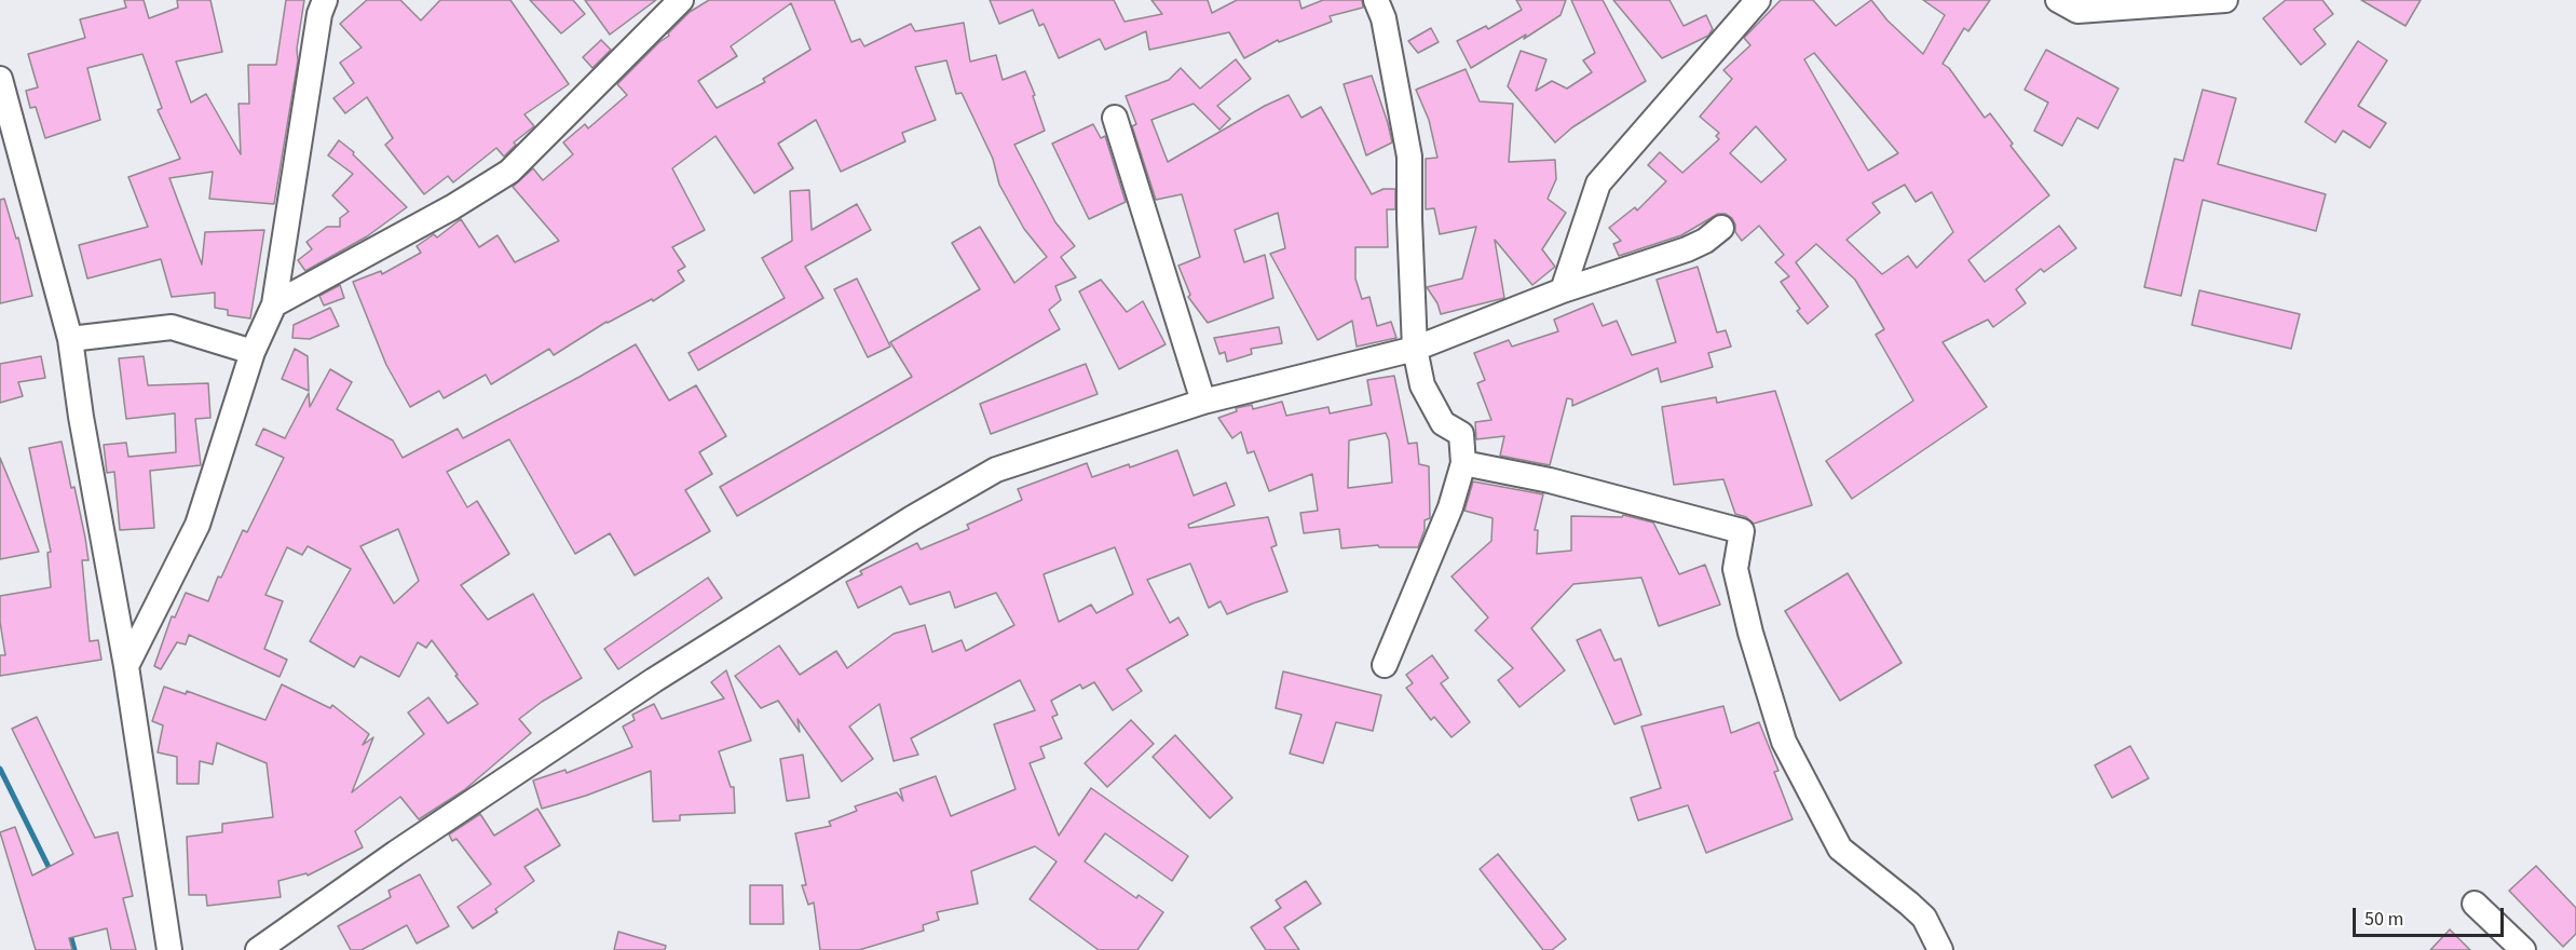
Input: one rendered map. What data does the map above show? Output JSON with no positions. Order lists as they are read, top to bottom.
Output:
{
  "scale_bar": "50 m"
}
